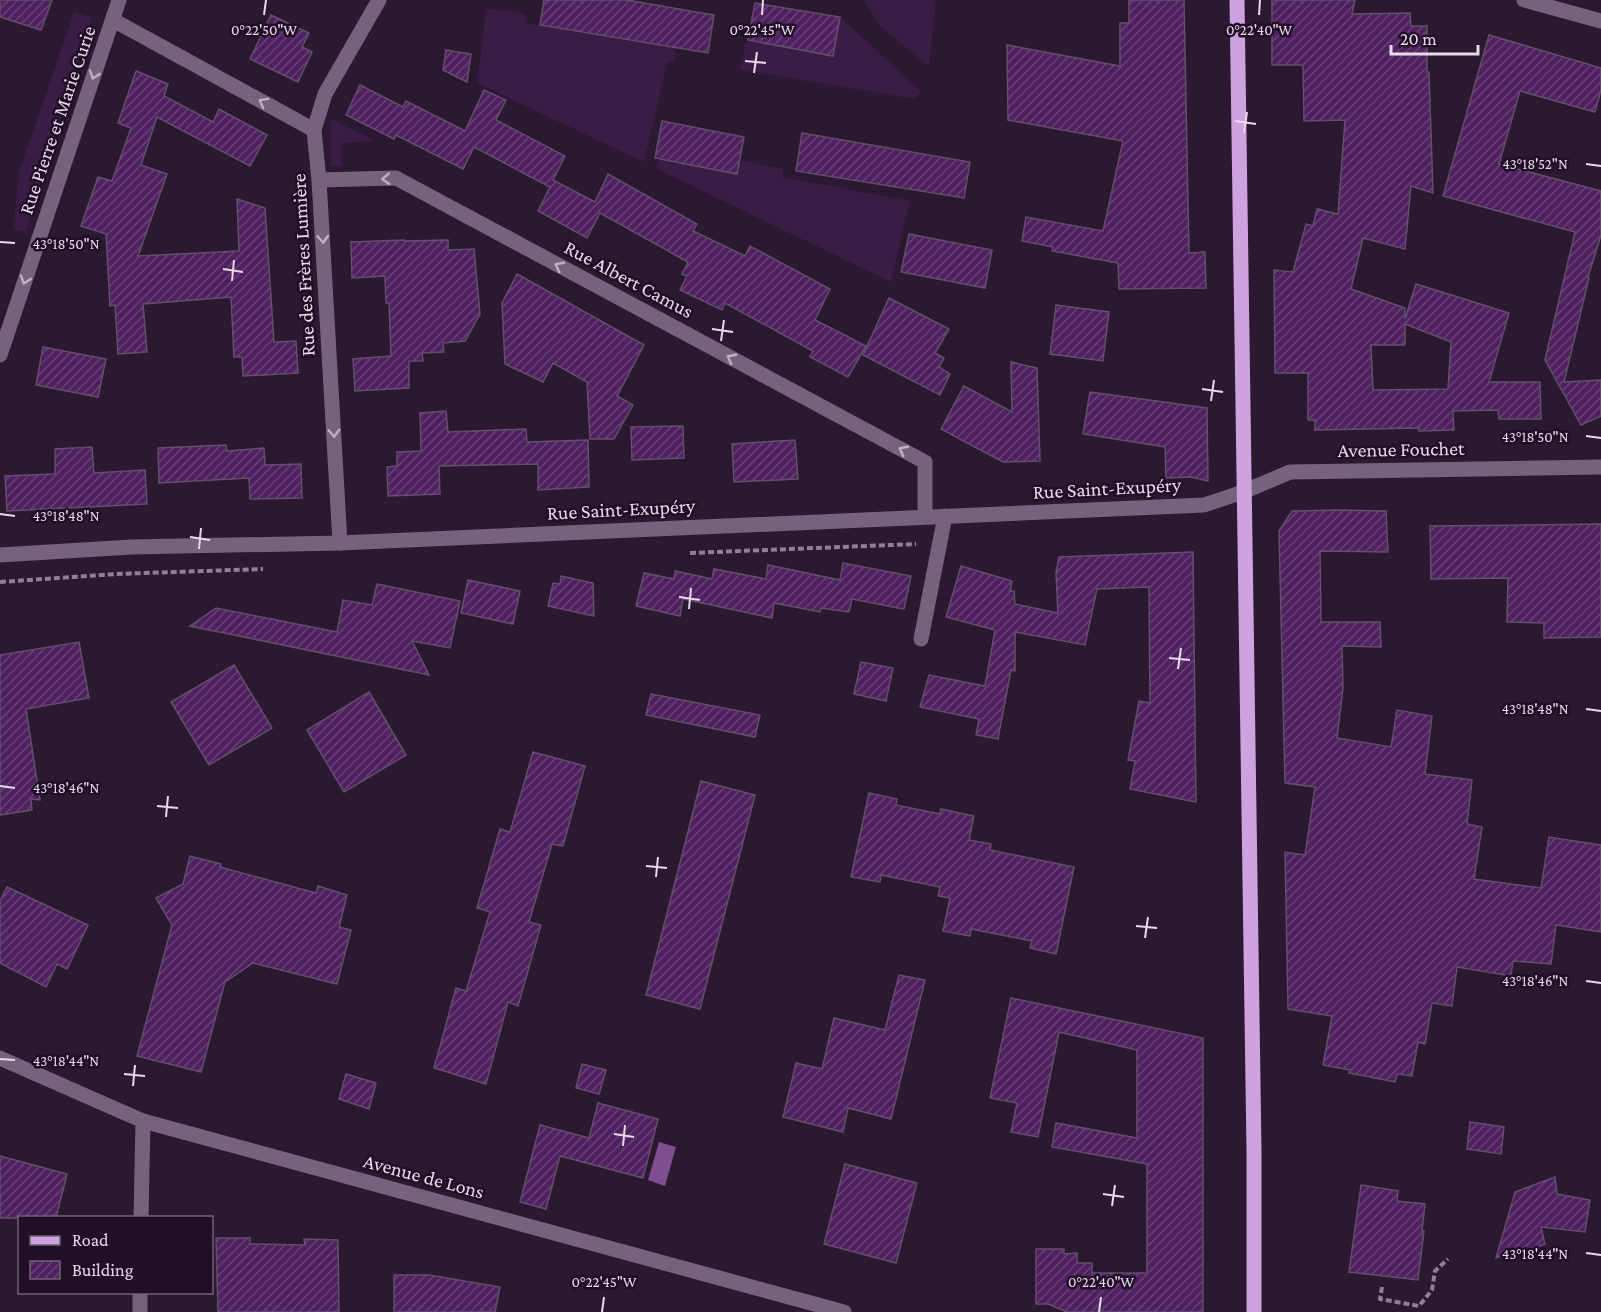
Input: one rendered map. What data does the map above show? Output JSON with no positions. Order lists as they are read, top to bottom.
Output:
{
  "streets": {
    "street": [
      "Rue Pierre et Marie Curie",
      "Rue des Frères Lumière",
      "Rue Albert Camus",
      "Avenue Fouchet",
      "Rue Saint-Exupéry",
      "Avenue de Lons"
    ]
  },
  "crossings": [
    ["Rue des Frères Lumière", "Rue Albert Camus"],
    ["Rue des Frères Lumière", "Rue Saint-Exupéry"],
    ["Rue Albert Camus", "Rue Saint-Exupéry"],
    ["Avenue Fouchet", "Rue Saint-Exupéry"]
  ],
  "one_way": ["Rue Pierre et Marie Curie", "Rue des Frères Lumière", "Rue Albert Camus"],
  "legend": ["Road", "Building"],
  "scale_bar": "20 m",
  "coordinates": [
    "0°22'50\"W",
    "0°22'45\"W",
    "0°22'40\"W",
    "43°18'52\"N",
    "43°18'50\"N",
    "43°18'48\"N",
    "43°18'46\"N",
    "43°18'44\"N"
  ]
}
